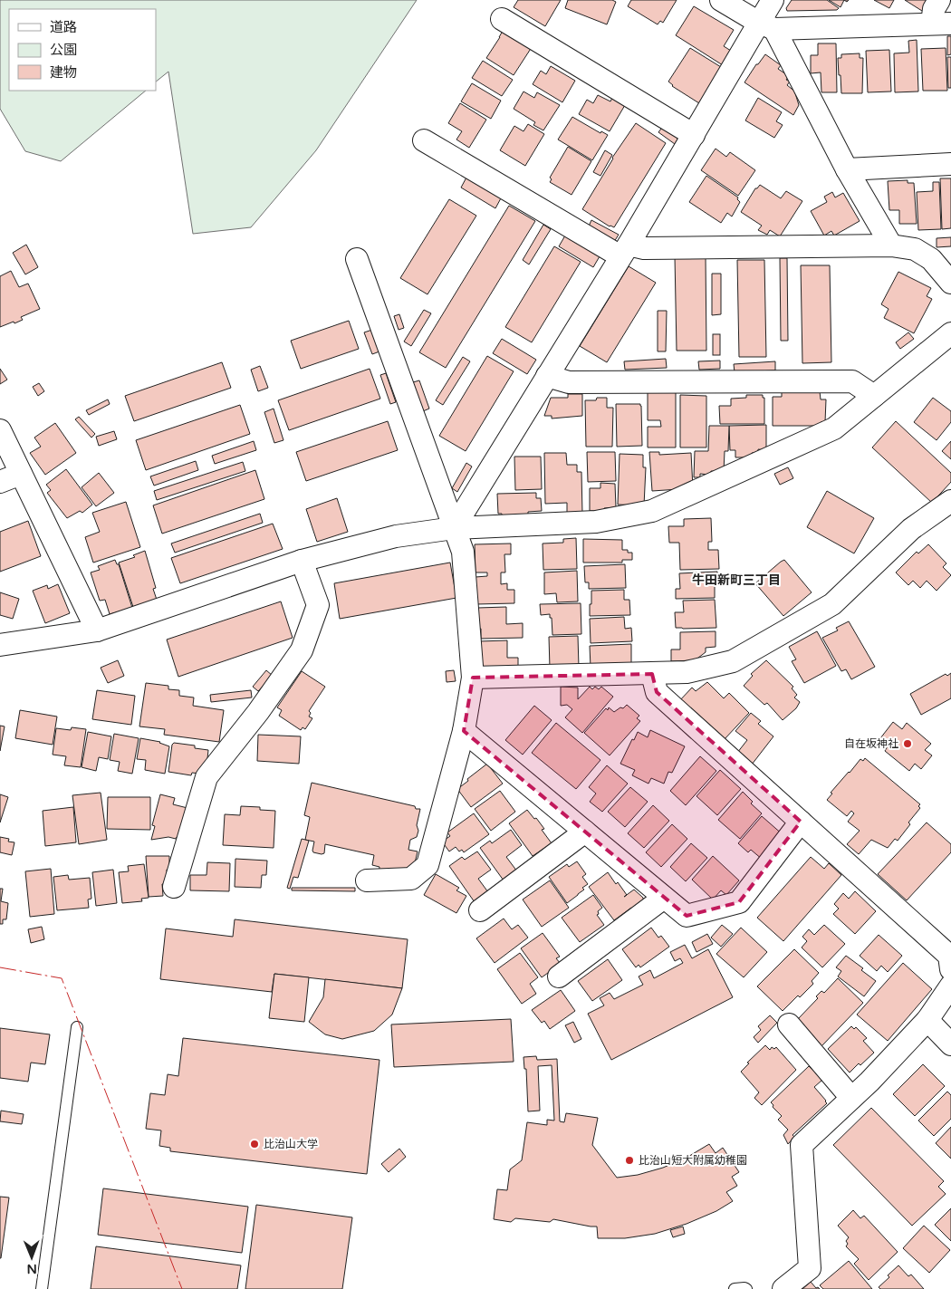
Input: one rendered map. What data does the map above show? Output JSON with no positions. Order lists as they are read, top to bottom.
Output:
{
  "districts": ["牛田新町三丁目"],
  "places": ["自在坂神社", "比治山大学", "比治山短大附属幼稚園"],
  "legend": ["道路", "公園", "建物"],
  "north": "bottom"
}
